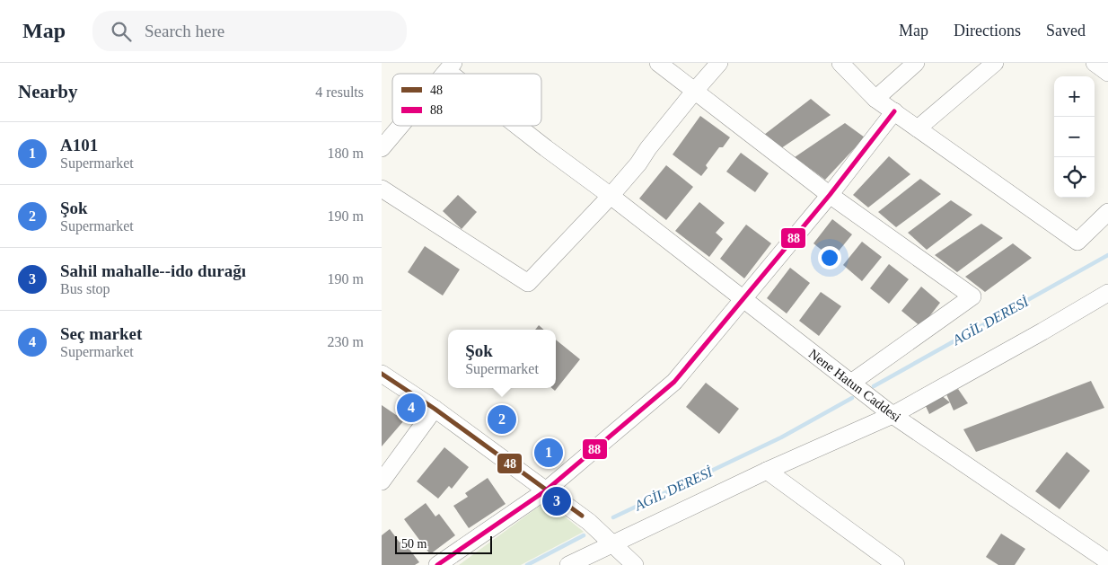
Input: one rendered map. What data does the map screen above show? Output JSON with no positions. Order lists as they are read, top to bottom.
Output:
{
  "streets": {
    "street": ["Nene Hatun Caddesi"]
  },
  "water": ["AGİL DERESİ"],
  "lines": ["transit line 88", "transit line 48"],
  "legend": ["48", "88"],
  "scale_bar": "50 m",
  "page": {
    "header": "Map",
    "search": "Search here",
    "nav": ["Map", "Directions", "Saved"],
    "heading": ["Nearby", "4 results"],
    "map_buttons": ["+", "−"],
    "list": [
      {
        "mark": "1",
        "name": "A101",
        "note": "Supermarket",
        "value": "180 m"
      },
      {
        "mark": "2",
        "name": "Şok",
        "note": "Supermarket",
        "value": "190 m"
      },
      {
        "mark": "3",
        "name": "Sahil mahalle--ido durağı",
        "note": "Bus stop",
        "value": "190 m"
      },
      {
        "mark": "4",
        "name": "Seç market",
        "note": "Supermarket",
        "value": "230 m"
      }
    ],
    "popup": ["Şok", "Supermarket"],
    "pins": [
      "4",
      "2",
      "1",
      "3"
    ],
    "scale": "50 m"
  }
}
